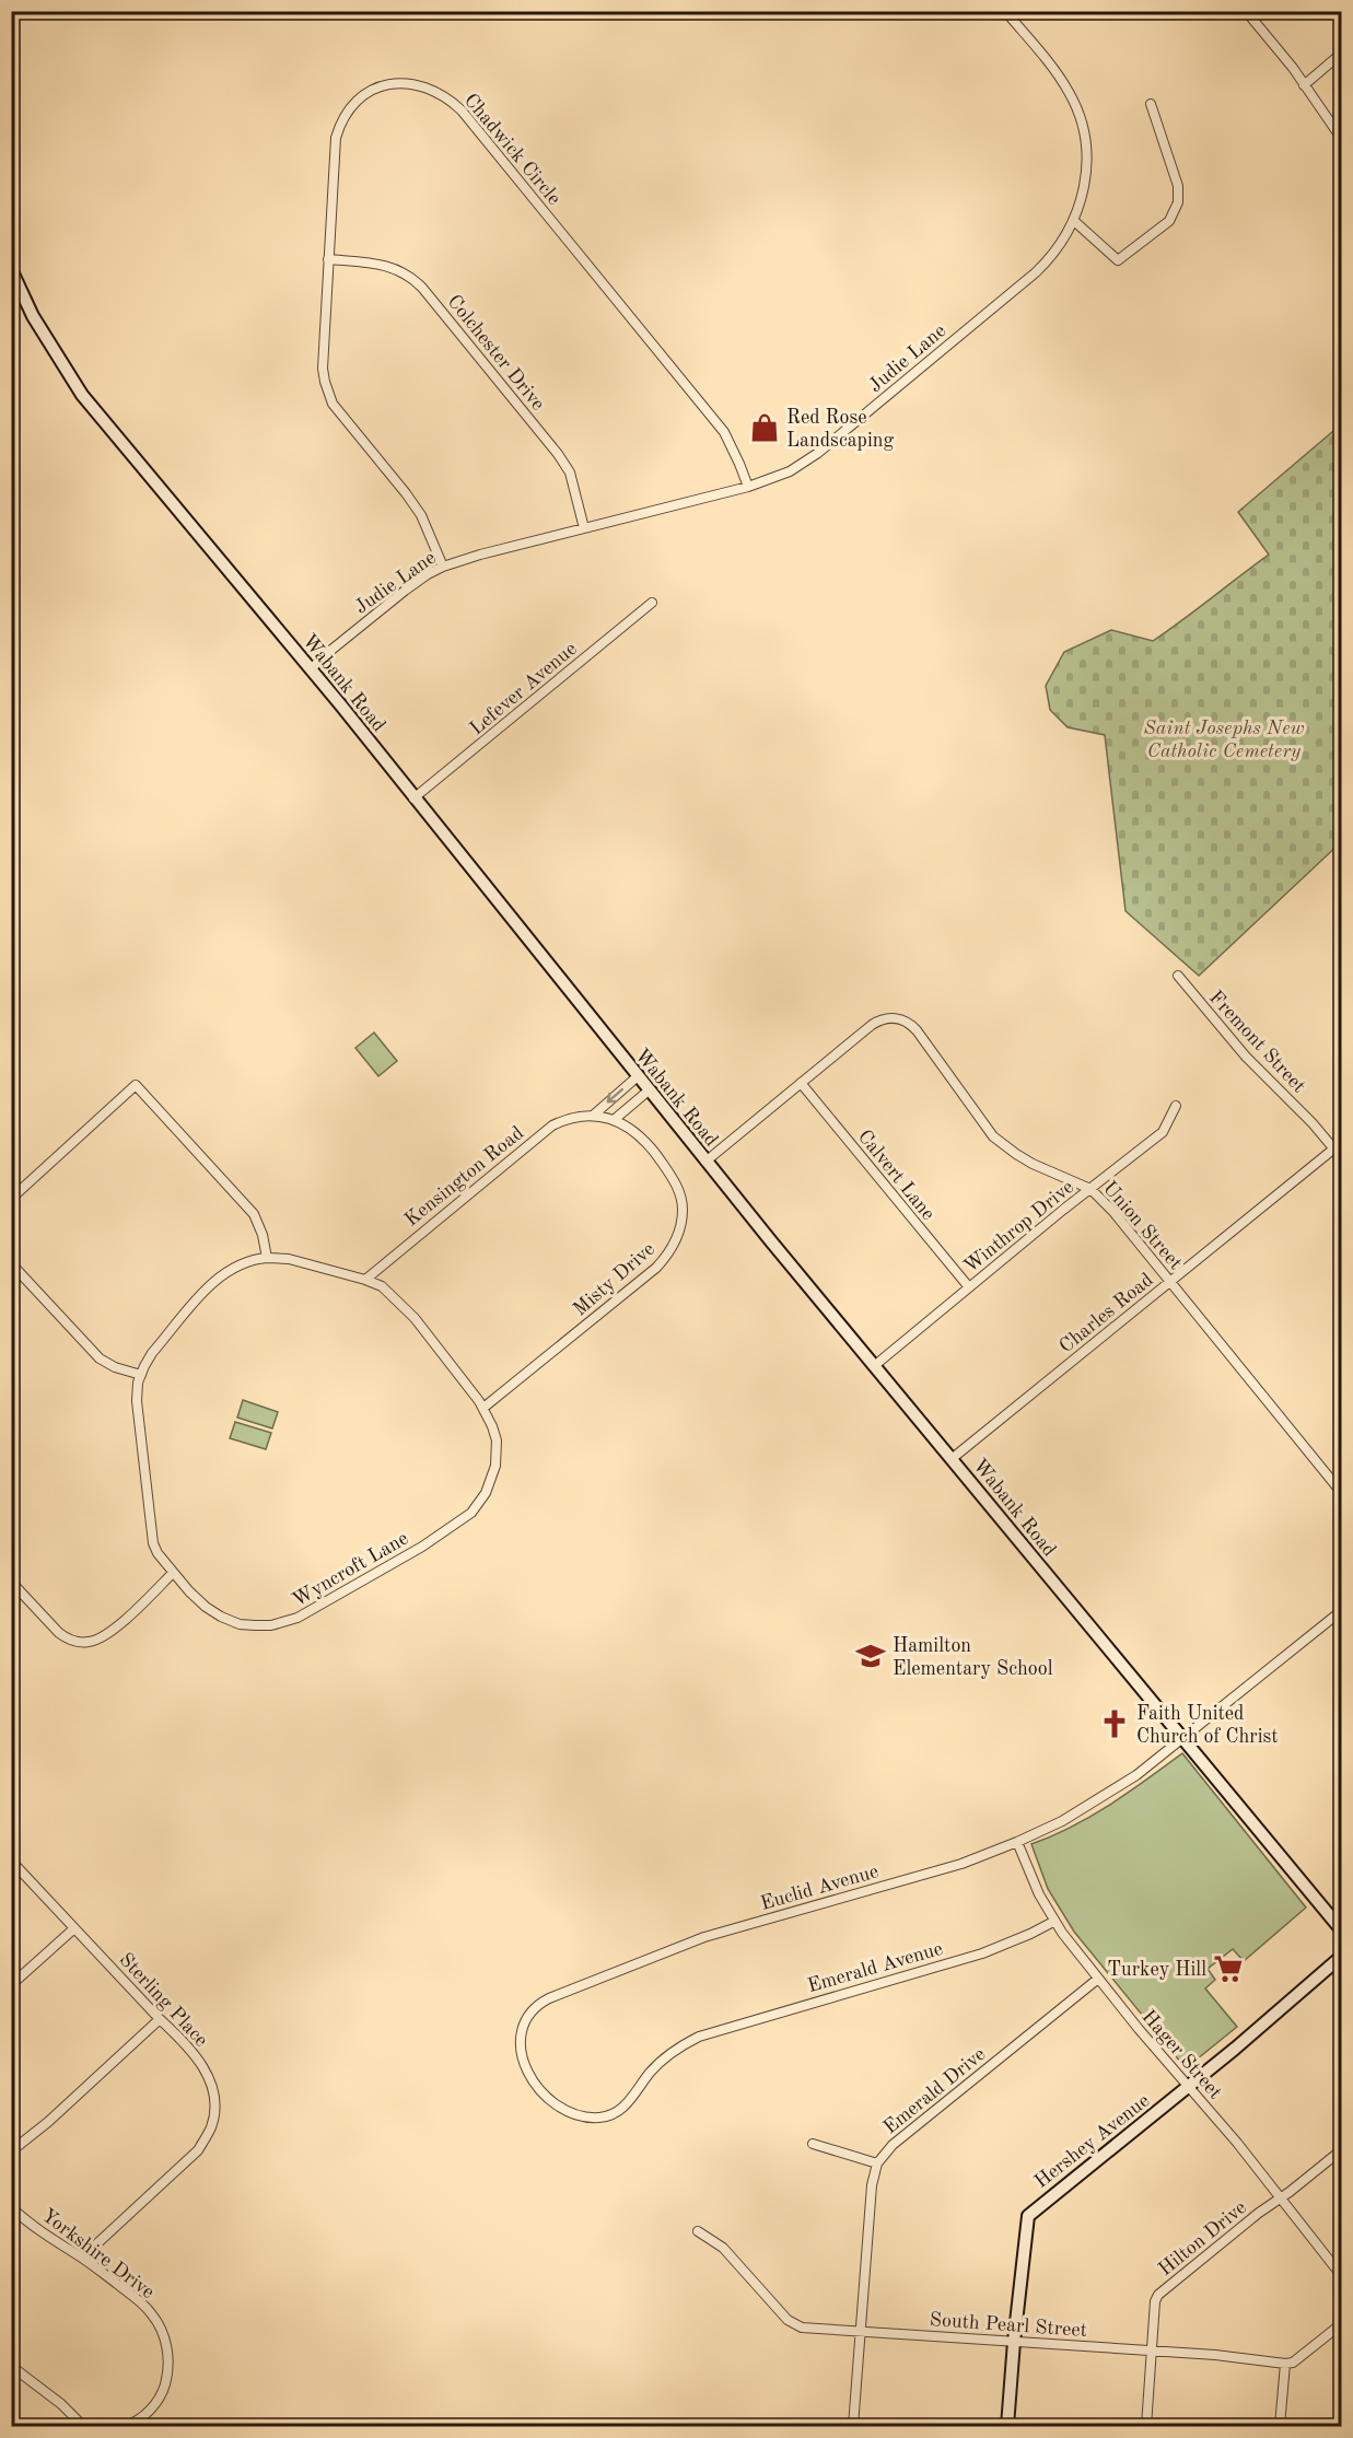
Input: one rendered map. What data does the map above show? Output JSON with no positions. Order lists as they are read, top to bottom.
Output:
{
  "streets": {
    "street": [
      "Chadwick Circle",
      "Colchester Drive",
      "Judie Lane",
      "Wabank Road",
      "Lefever Avenue",
      "Fremont Street",
      "Calvert Lane",
      "Kensington Road",
      "Union Street",
      "Winthrop Drive",
      "Misty Drive",
      "Charles Road",
      "Wyncroft Lane",
      "Euclid Avenue",
      "Emerald Avenue",
      "Sterling Place",
      "Hager Street",
      "Emerald Drive",
      "Hershey Avenue",
      "Hilton Drive",
      "Yorkshire Drive",
      "South Pearl Street"
    ]
  },
  "crossings": [
    ["Chadwick Circle", "Colchester Drive"],
    ["Chadwick Circle", "Judie Lane"],
    ["Colchester Drive", "Judie Lane"],
    ["Judie Lane", "Wabank Road"],
    ["Wabank Road", "Lefever Avenue"],
    ["Wabank Road", "Union Street"],
    ["Wabank Road", "Winthrop Drive"],
    ["Wabank Road", "Charles Road"],
    ["Wabank Road", "Euclid Avenue"],
    ["Fremont Street", "Charles Road"],
    ["Calvert Lane", "Union Street"],
    ["Calvert Lane", "Winthrop Drive"],
    ["Kensington Road", "Misty Drive"],
    ["Kensington Road", "Wyncroft Lane"],
    ["Union Street", "Winthrop Drive"],
    ["Union Street", "Charles Road"],
    ["Misty Drive", "Wyncroft Lane"],
    ["Euclid Avenue", "Emerald Avenue"],
    ["Euclid Avenue", "Hager Street"],
    ["Emerald Avenue", "Hager Street"],
    ["Sterling Place", "Yorkshire Drive"],
    ["Hager Street", "Emerald Drive"],
    ["Hager Street", "Hershey Avenue"],
    ["Hager Street", "Hilton Drive"],
    ["Hershey Avenue", "South Pearl Street"],
    ["Hilton Drive", "South Pearl Street"]
  ],
  "parks": ["Saint Josephs New Catholic Cemetery"],
  "places": {
    "shop": ["Red Rose Landscaping"],
    "school or university": ["Hamilton Elementary School"],
    "church": ["Faith United Church of Christ"],
    "supermarket": ["Turkey Hill"]
  }
}
